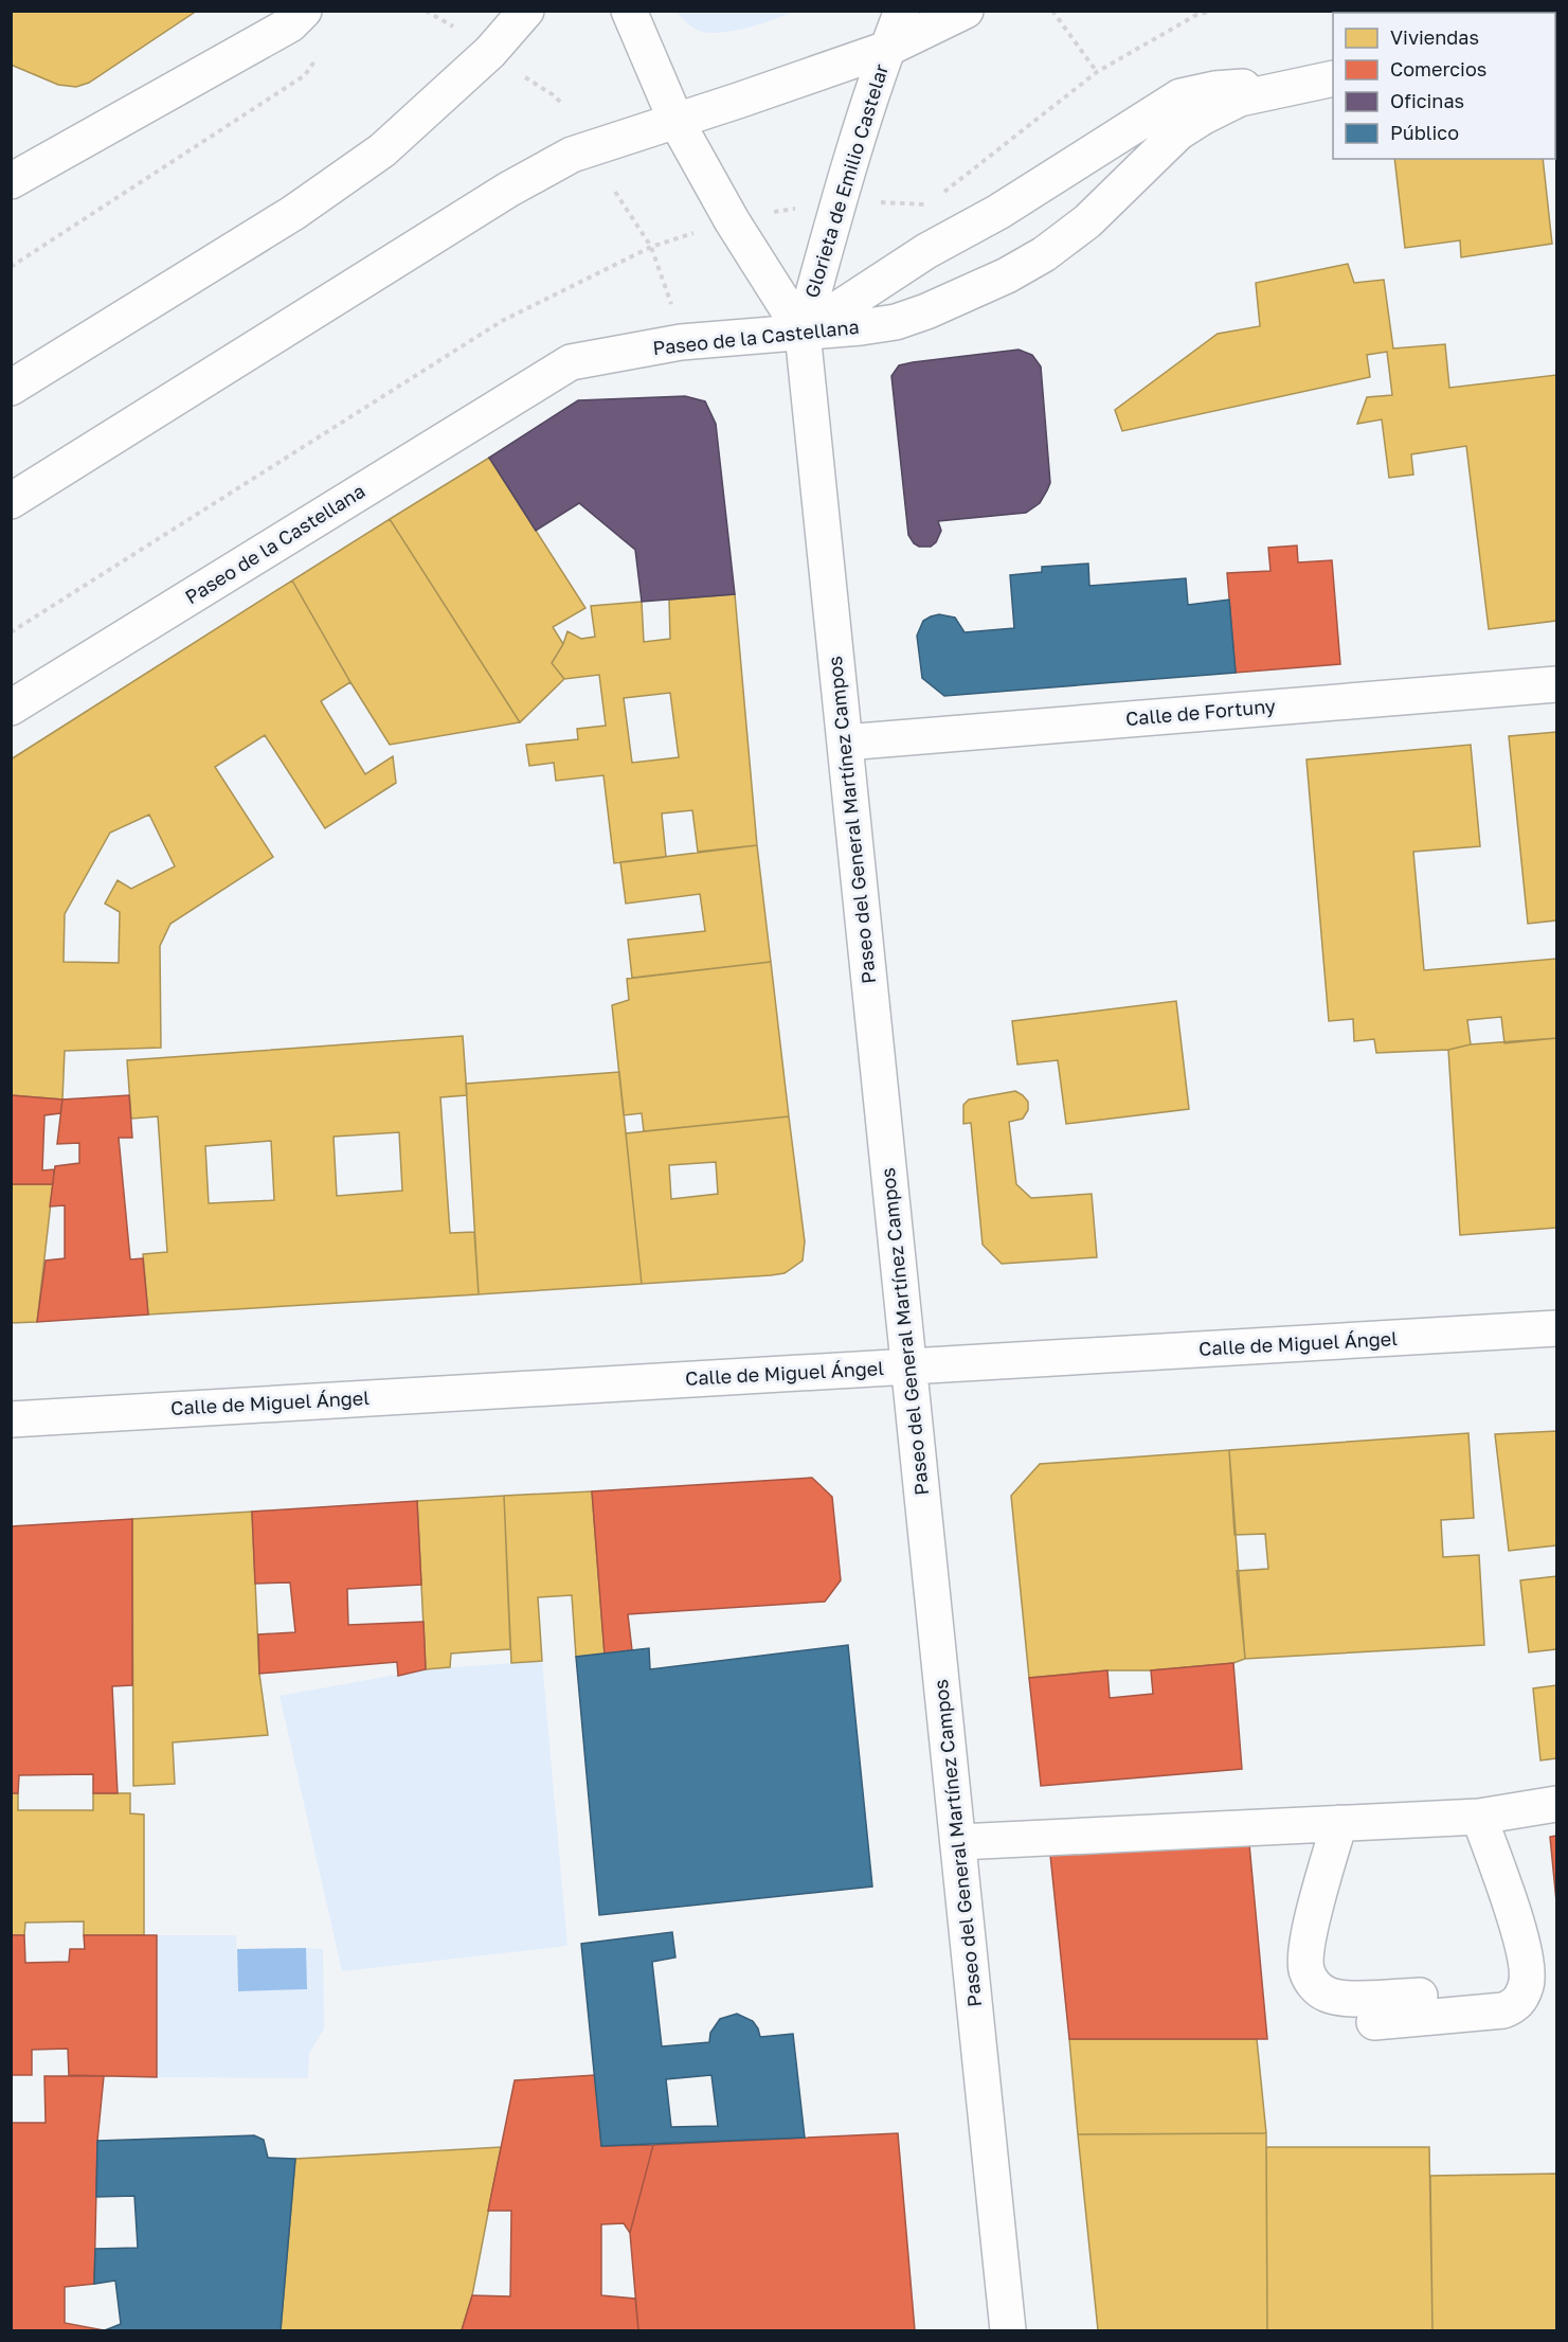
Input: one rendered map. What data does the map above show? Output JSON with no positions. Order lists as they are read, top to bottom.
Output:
{
  "streets": {
    "main road": [
      "Glorieta de Emilio Castelar",
      "Paseo de la Castellana",
      "Calle de Fortuny",
      "Paseo del General Martínez Campos",
      "Calle de Miguel Ángel"
    ]
  },
  "crossings": [
    ["Glorieta de Emilio Castelar", "Paseo de la Castellana"],
    ["Glorieta de Emilio Castelar", "Paseo del General Martínez Campos"],
    ["Paseo de la Castellana", "Paseo del General Martínez Campos"],
    ["Calle de Fortuny", "Paseo del General Martínez Campos"],
    ["Paseo del General Martínez Campos", "Calle de Miguel Ángel"]
  ],
  "legend": [
    "Viviendas",
    "Comercios",
    "Oficinas",
    "Público"
  ]
}
